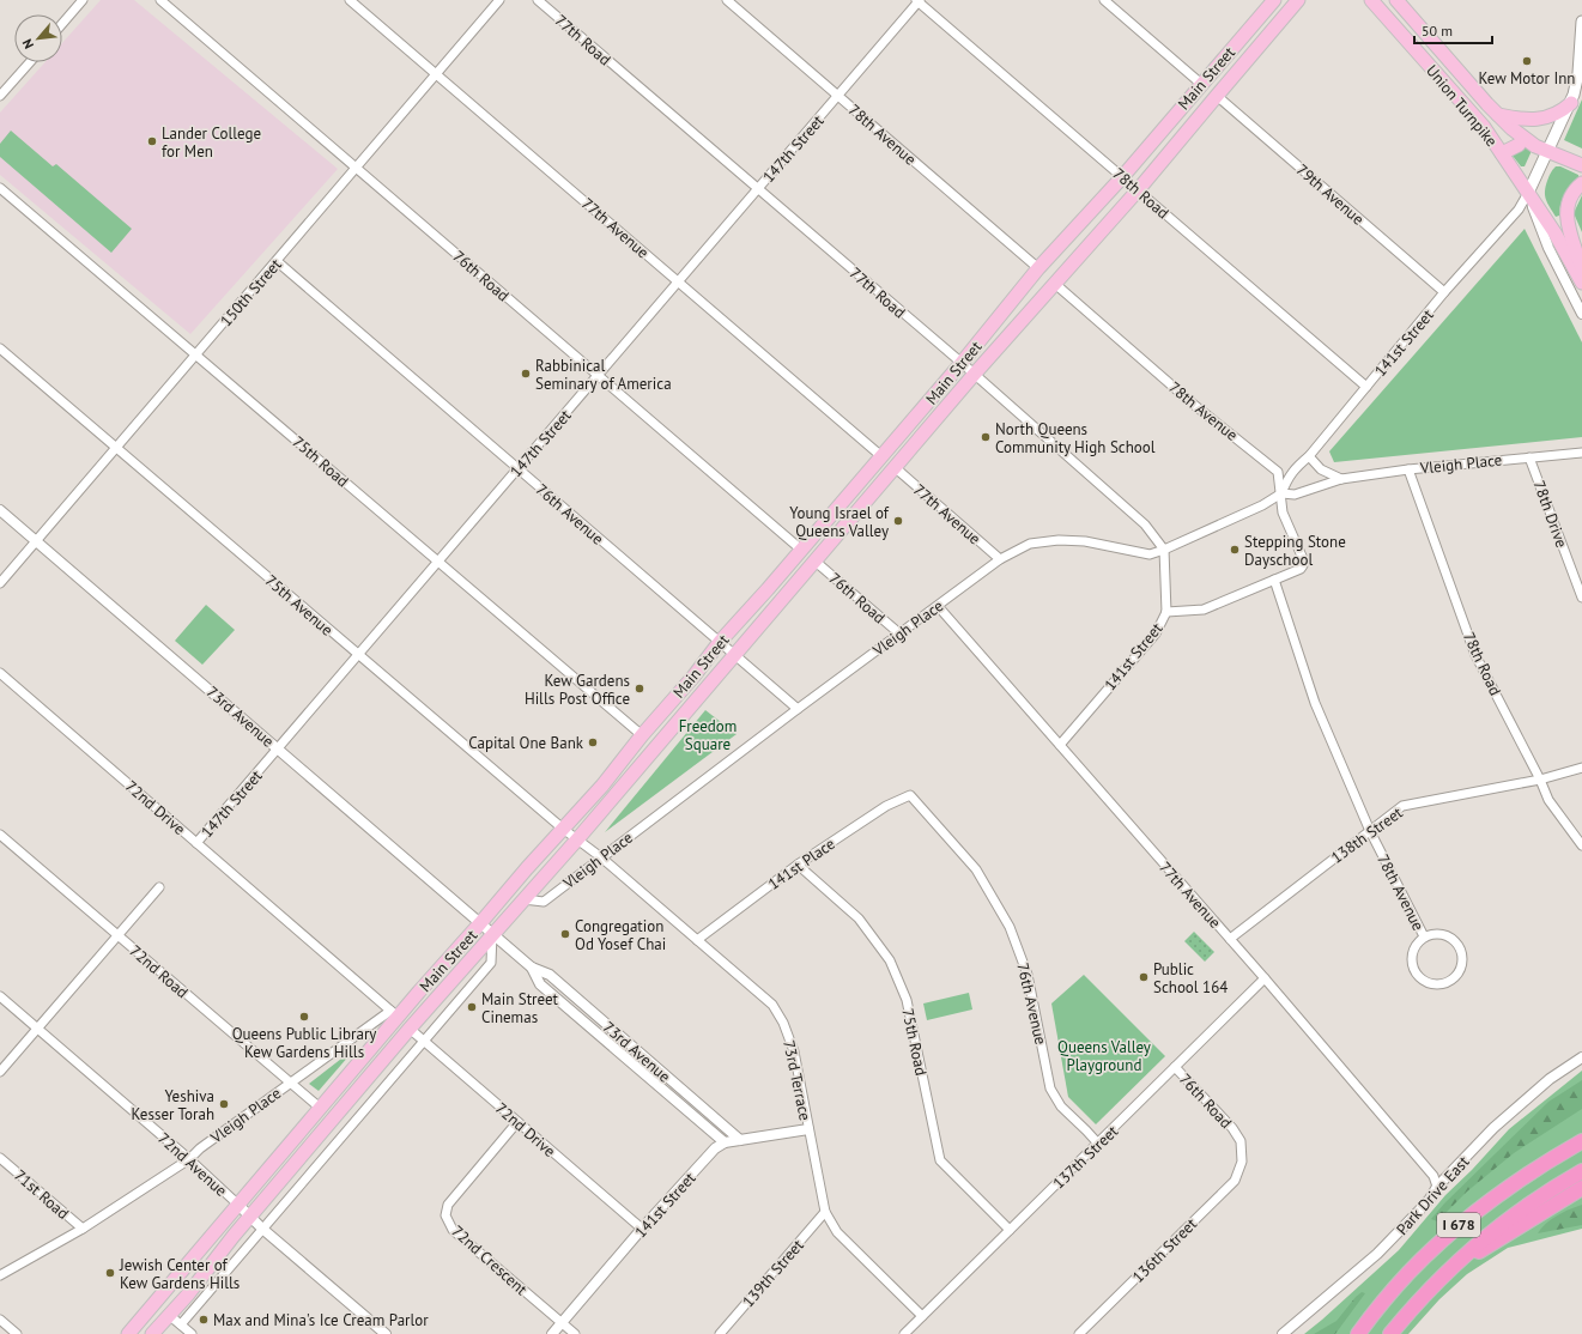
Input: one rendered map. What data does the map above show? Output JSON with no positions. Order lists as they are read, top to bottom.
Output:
{
  "streets": {
    "highway": ["I 678"],
    "main road": ["Main Street", "Union Turnpike"],
    "street": [
      "77th Road",
      "78th Avenue",
      "147th Street",
      "78th Road",
      "79th Avenue",
      "77th Avenue",
      "76th Road",
      "150th Street",
      "141st Street",
      "75th Road",
      "Vleigh Place",
      "76th Avenue",
      "78th Drive",
      "75th Avenue",
      "73rd Avenue",
      "72nd Drive",
      "138th Street",
      "141st Place",
      "72nd Road",
      "73rd Terrace",
      "137th Street",
      "72nd Avenue",
      "71st Road",
      "Park Drive East",
      "136th Street",
      "72nd Crescent",
      "139th Street"
    ]
  },
  "crossings": [
    ["77th Road", "Main Street"],
    ["77th Road", "147th Street"],
    ["77th Road", "Vleigh Place"],
    ["Main Street", "78th Avenue"],
    ["Main Street", "78th Road"],
    ["Main Street", "79th Avenue"],
    ["Main Street", "77th Avenue"],
    ["Main Street", "76th Road"],
    ["Main Street", "75th Road"],
    ["Main Street", "Vleigh Place"],
    ["Main Street", "76th Avenue"],
    ["Main Street", "75th Avenue"],
    ["Main Street", "73rd Avenue"],
    ["Main Street", "72nd Drive"],
    ["Main Street", "72nd Road"],
    ["Main Street", "72nd Avenue"],
    ["Union Turnpike", "141st Street"],
    ["78th Avenue", "147th Street"],
    ["78th Avenue", "141st Street"],
    ["78th Avenue", "Vleigh Place"],
    ["78th Avenue", "138th Street"],
    ["147th Street", "78th Road"],
    ["147th Street", "77th Avenue"],
    ["147th Street", "76th Road"],
    ["147th Street", "75th Road"],
    ["147th Street", "76th Avenue"],
    ["147th Street", "75th Avenue"],
    ["147th Street", "73rd Avenue"],
    ["147th Street", "72nd Drive"],
    ["78th Road", "141st Street"],
    ["78th Road", "Vleigh Place"],
    ["78th Road", "138th Street"],
    ["79th Avenue", "141st Street"],
    ["77th Avenue", "150th Street"],
    ["77th Avenue", "141st Street"],
    ["77th Avenue", "Vleigh Place"],
    ["77th Avenue", "138th Street"],
    ["77th Avenue", "137th Street"],
    ["77th Avenue", "Park Drive East"],
    ["76th Road", "150th Street"],
    ["76th Road", "Vleigh Place"],
    ["76th Road", "137th Street"],
    ["76th Road", "136th Street"],
    ["150th Street", "75th Road"],
    ["150th Street", "76th Avenue"],
    ["150th Street", "75th Avenue"],
    ["150th Street", "73rd Avenue"],
    ["141st Street", "Vleigh Place"],
    ["141st Street", "73rd Avenue"],
    ["141st Street", "72nd Drive"],
    ["141st Street", "72nd Crescent"],
    ["75th Road", "141st Place"],
    ["75th Road", "137th Street"],
    ["Vleigh Place", "76th Avenue"],
    ["Vleigh Place", "78th Drive"],
    ["Vleigh Place", "75th Avenue"],
    ["Vleigh Place", "72nd Drive"],
    ["Vleigh Place", "72nd Road"],
    ["Vleigh Place", "73rd Terrace"],
    ["Vleigh Place", "72nd Avenue"],
    ["Vleigh Place", "71st Road"],
    ["76th Avenue", "141st Place"],
    ["76th Avenue", "137th Street"],
    ["75th Avenue", "73rd Terrace"],
    ["72nd Drive", "72nd Crescent"],
    ["141st Place", "73rd Terrace"],
    ["73rd Terrace", "137th Street"],
    ["73rd Terrace", "139th Street"]
  ],
  "parks": ["Freedom Square", "Queens Valley Playground"],
  "places": [
    "Kew Motor Inn",
    "Lander College for Men",
    "Rabbinical Seminary of America",
    "North Queens Community High School",
    "Young Israel of Queens Valley",
    "Stepping Stone Dayschool",
    "Kew Gardens Hills Post Office",
    "Capital One Bank",
    "Congregation Od Yosef Chai",
    "Public School 164",
    "Main Street Cinemas",
    "Queens Public Library Kew Gardens Hills",
    "Yeshiva Kesser Torah",
    "Jewish Center of Kew Gardens Hills",
    "Max and Mina's Ice Cream Parlor"
  ],
  "scale_bar": "50 m",
  "north": "bottom left"
}
